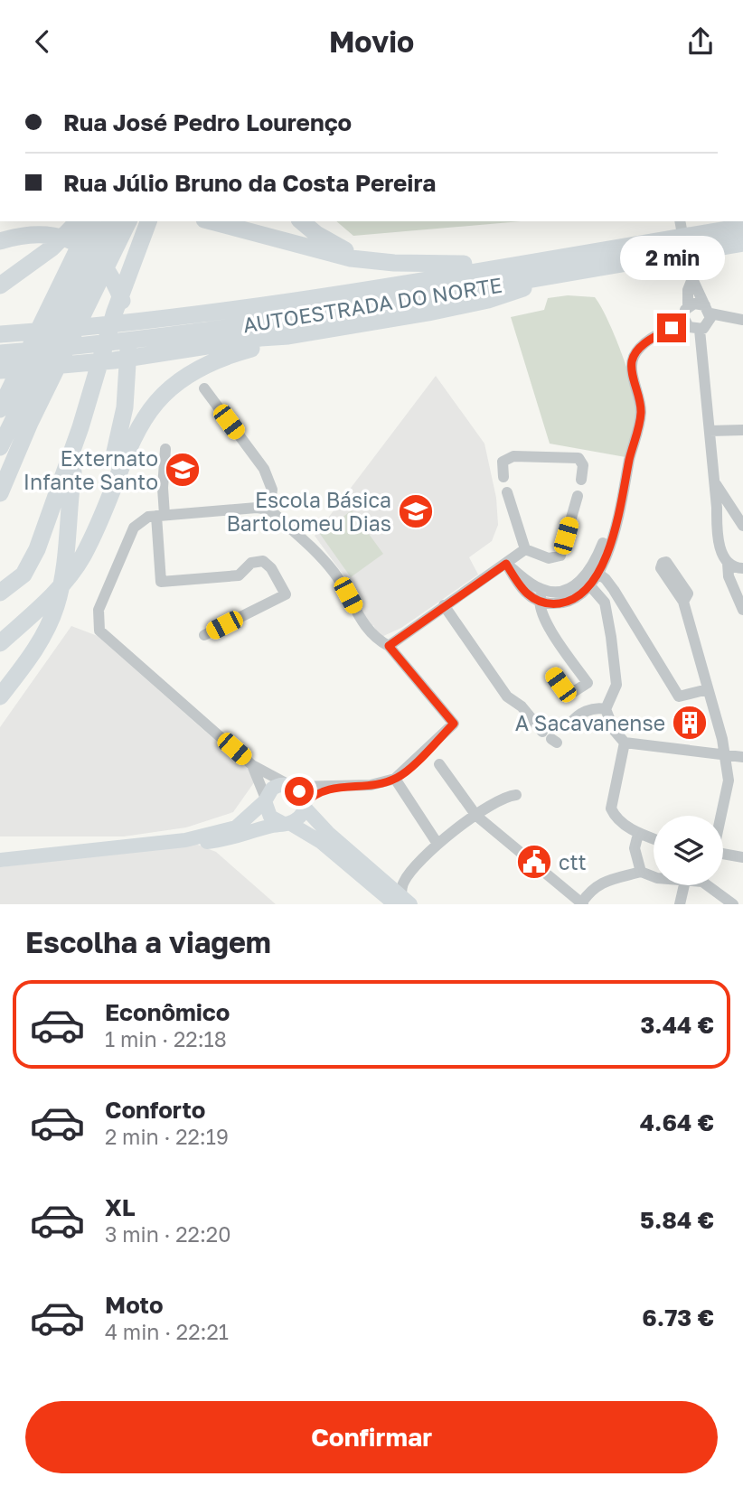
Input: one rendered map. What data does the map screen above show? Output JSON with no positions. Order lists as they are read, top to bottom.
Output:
{
  "streets": {
    "highway": ["AUTOESTRADA DO NORTE"]
  },
  "places": {
    "school or university": ["Externato Infante Santo", "Escola Básica Bartolomeu Dias"],
    "building": ["A Sacavanense"],
    "public building": ["ctt"]
  },
  "page": {
    "header": "Movio",
    "banner": ["Rua José Pedro Lourenço", "Rua Júlio Bruno da Costa Pereira"],
    "bubble": "2 min",
    "heading": "Escolha a viagem",
    "list": [
      {
        "name": "Econômico",
        "note": "1 min · 22:18",
        "value": "3.44 €"
      },
      {
        "name": "Conforto",
        "note": "2 min · 22:19",
        "value": "4.64 €"
      },
      {
        "name": "XL",
        "note": "3 min · 22:20",
        "value": "5.84 €"
      },
      {
        "name": "Moto",
        "note": "4 min · 22:21",
        "value": "6.73 €"
      }
    ],
    "buttons": "Confirmar"
  }
}
